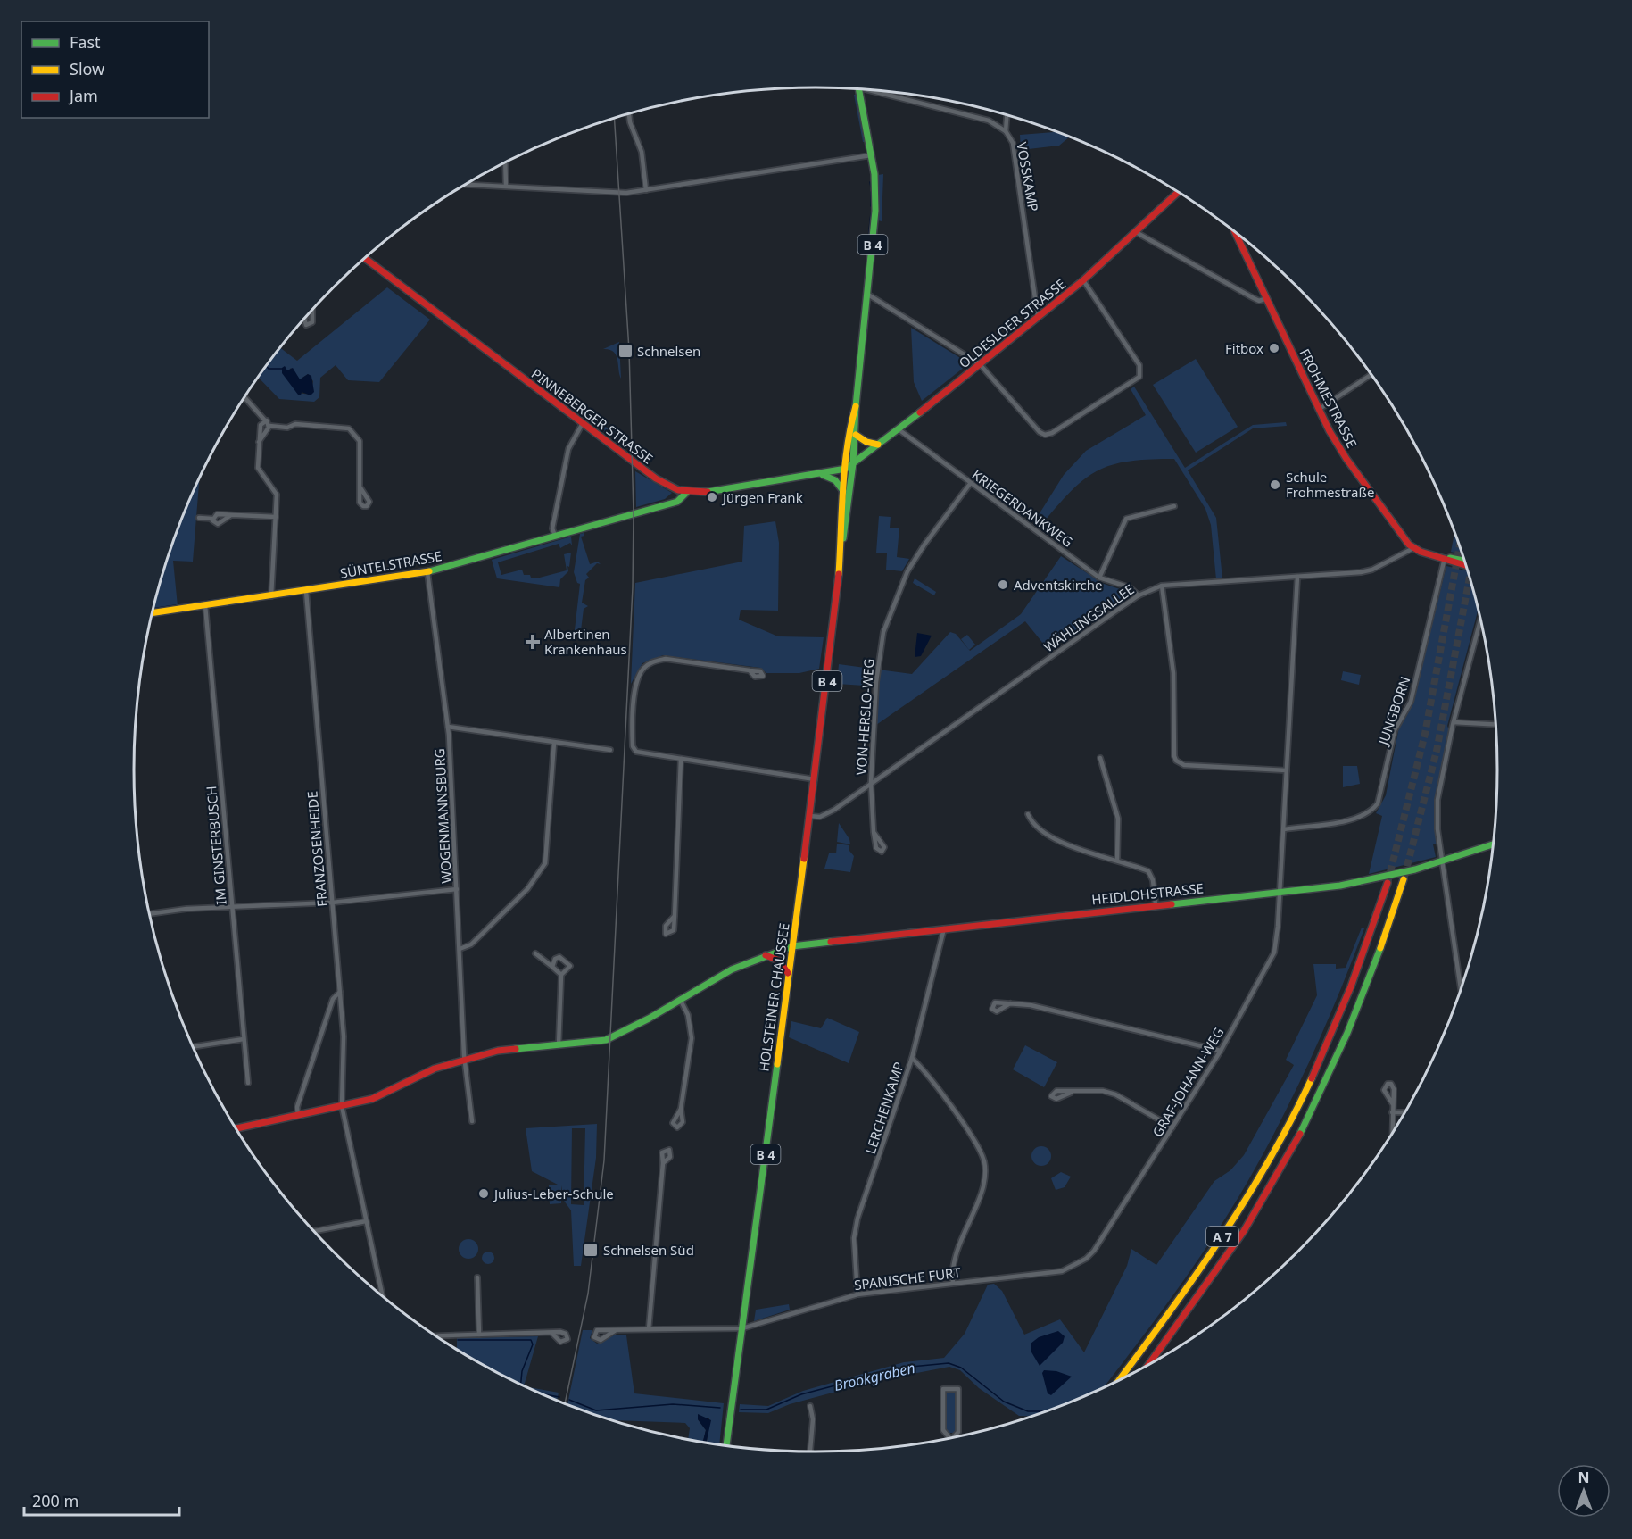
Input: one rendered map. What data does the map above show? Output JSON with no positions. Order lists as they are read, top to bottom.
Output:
{
  "streets": {
    "main road": [
      "B 4",
      "OLDESLOER STRASSE",
      "FROHMESTRASSE",
      "PINNEBERGER STRASSE",
      "SÜNTELSTRASSE",
      "HEIDLOHSTRASSE",
      "HOLSTEINER CHAUSSEE",
      "A 7"
    ],
    "street": [
      "VOSSKAMP",
      "KRIEGERDANKWEG",
      "WÄHLINGSALLEE",
      "JUNGBORN",
      "VON-HERSLO-WEG",
      "WOGENMANNSBURG",
      "IM GINSTERBUSCH",
      "FRANZOSENHEIDE",
      "GRAF-JOHANN-WEG",
      "LERCHENKAMP",
      "SPANISCHE FURT"
    ]
  },
  "crossings": [
    ["VOSSKAMP", "OLDESLOER STRASSE"],
    ["OLDESLOER STRASSE", "PINNEBERGER STRASSE"],
    ["OLDESLOER STRASSE", "KRIEGERDANKWEG"],
    ["OLDESLOER STRASSE", "HOLSTEINER CHAUSSEE"],
    ["FROHMESTRASSE", "WÄHLINGSALLEE"],
    ["PINNEBERGER STRASSE", "SÜNTELSTRASSE"],
    ["PINNEBERGER STRASSE", "HOLSTEINER CHAUSSEE"],
    ["KRIEGERDANKWEG", "WÄHLINGSALLEE"],
    ["KRIEGERDANKWEG", "VON-HERSLO-WEG"],
    ["SÜNTELSTRASSE", "WOGENMANNSBURG"],
    ["SÜNTELSTRASSE", "IM GINSTERBUSCH"],
    ["SÜNTELSTRASSE", "FRANZOSENHEIDE"],
    ["WÄHLINGSALLEE", "VON-HERSLO-WEG"],
    ["WÄHLINGSALLEE", "HOLSTEINER CHAUSSEE"],
    ["WÄHLINGSALLEE", "GRAF-JOHANN-WEG"],
    ["JUNGBORN", "GRAF-JOHANN-WEG"],
    ["WOGENMANNSBURG", "HEIDLOHSTRASSE"],
    ["FRANZOSENHEIDE", "HEIDLOHSTRASSE"],
    ["HEIDLOHSTRASSE", "HOLSTEINER CHAUSSEE"],
    ["HEIDLOHSTRASSE", "GRAF-JOHANN-WEG"],
    ["HEIDLOHSTRASSE", "LERCHENKAMP"],
    ["HOLSTEINER CHAUSSEE", "SPANISCHE FURT"],
    ["GRAF-JOHANN-WEG", "SPANISCHE FURT"],
    ["LERCHENKAMP", "SPANISCHE FURT"]
  ],
  "water": ["Brookgraben"],
  "places": {
    "other": [
      "Fitbox",
      "Schule Frohmestraße",
      "Jürgen Frank",
      "Adventskirche",
      "Julius-Leber-Schule"
    ],
    "transit": ["Schnelsen", "Schnelsen Süd"],
    "health": ["Albertinen Krankenhaus"]
  },
  "legend": ["Fast", "Slow", "Jam"],
  "scale_bar": "200 m",
  "north": "top"
}
